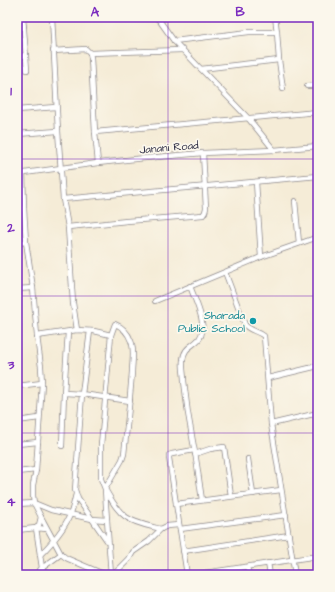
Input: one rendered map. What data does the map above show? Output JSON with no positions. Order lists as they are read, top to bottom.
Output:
{
  "streets": {
    "street": ["Janani Road"]
  },
  "places": ["Sharada Public School"],
  "grid": {
    "columns": ["A", "B"],
    "rows": [
      "1",
      "2",
      "3",
      "4"
    ]
  }
}
